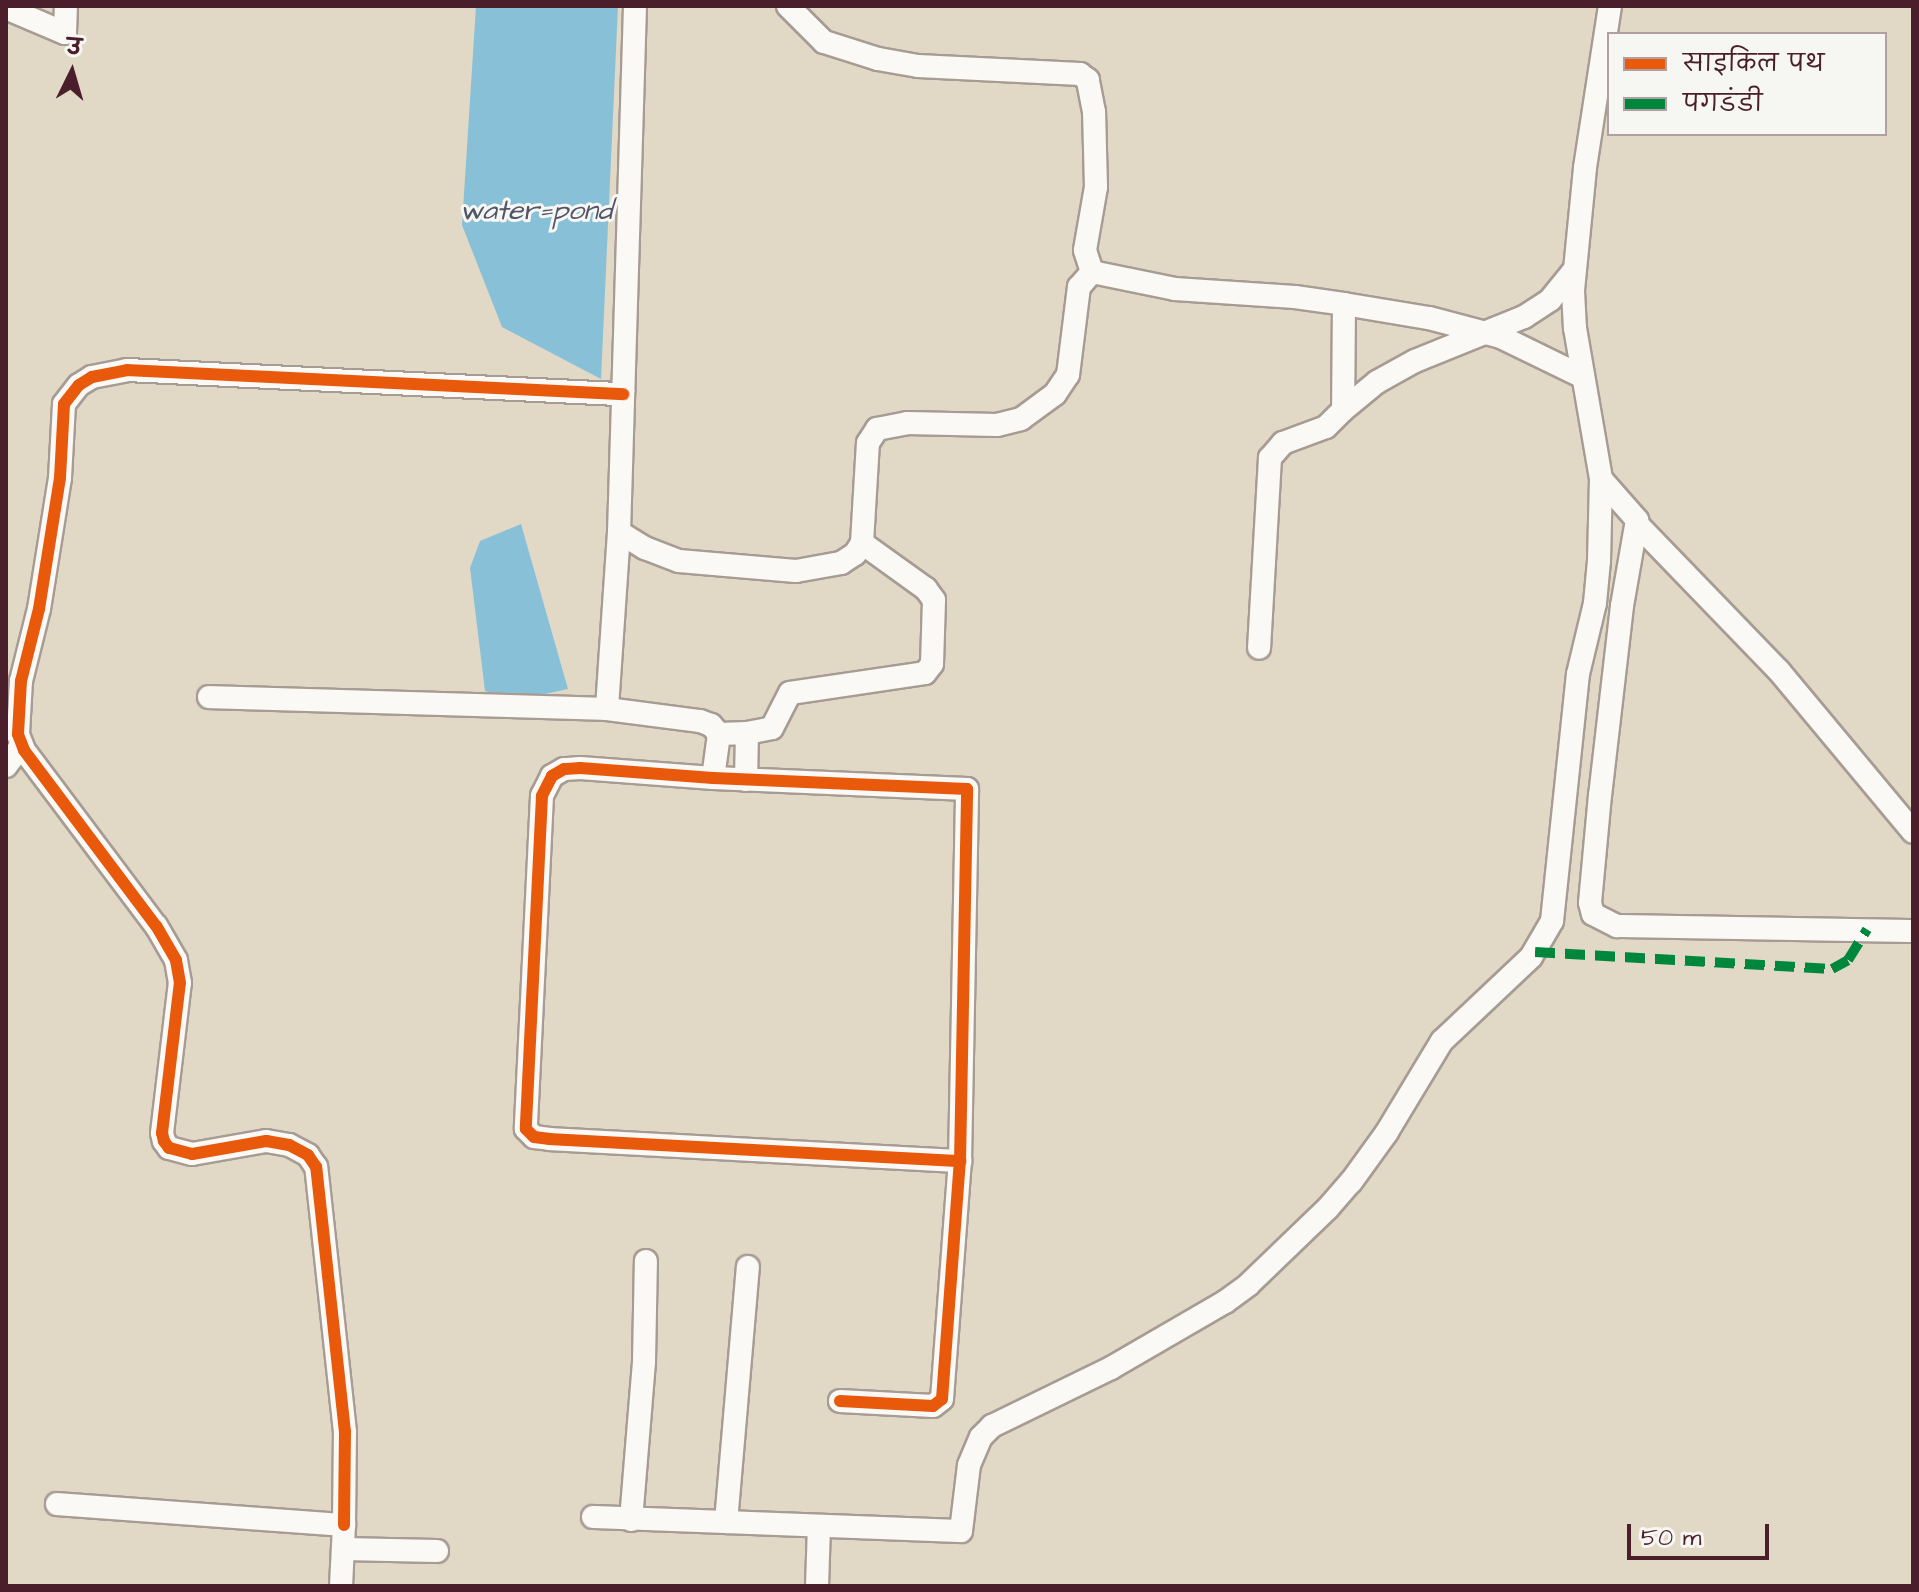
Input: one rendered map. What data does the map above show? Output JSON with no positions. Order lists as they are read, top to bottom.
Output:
{
  "water": ["water=pond"],
  "legend": ["साइकिल पथ", "पगडंडी"],
  "scale_bar": "50 m",
  "north": "top"
}
